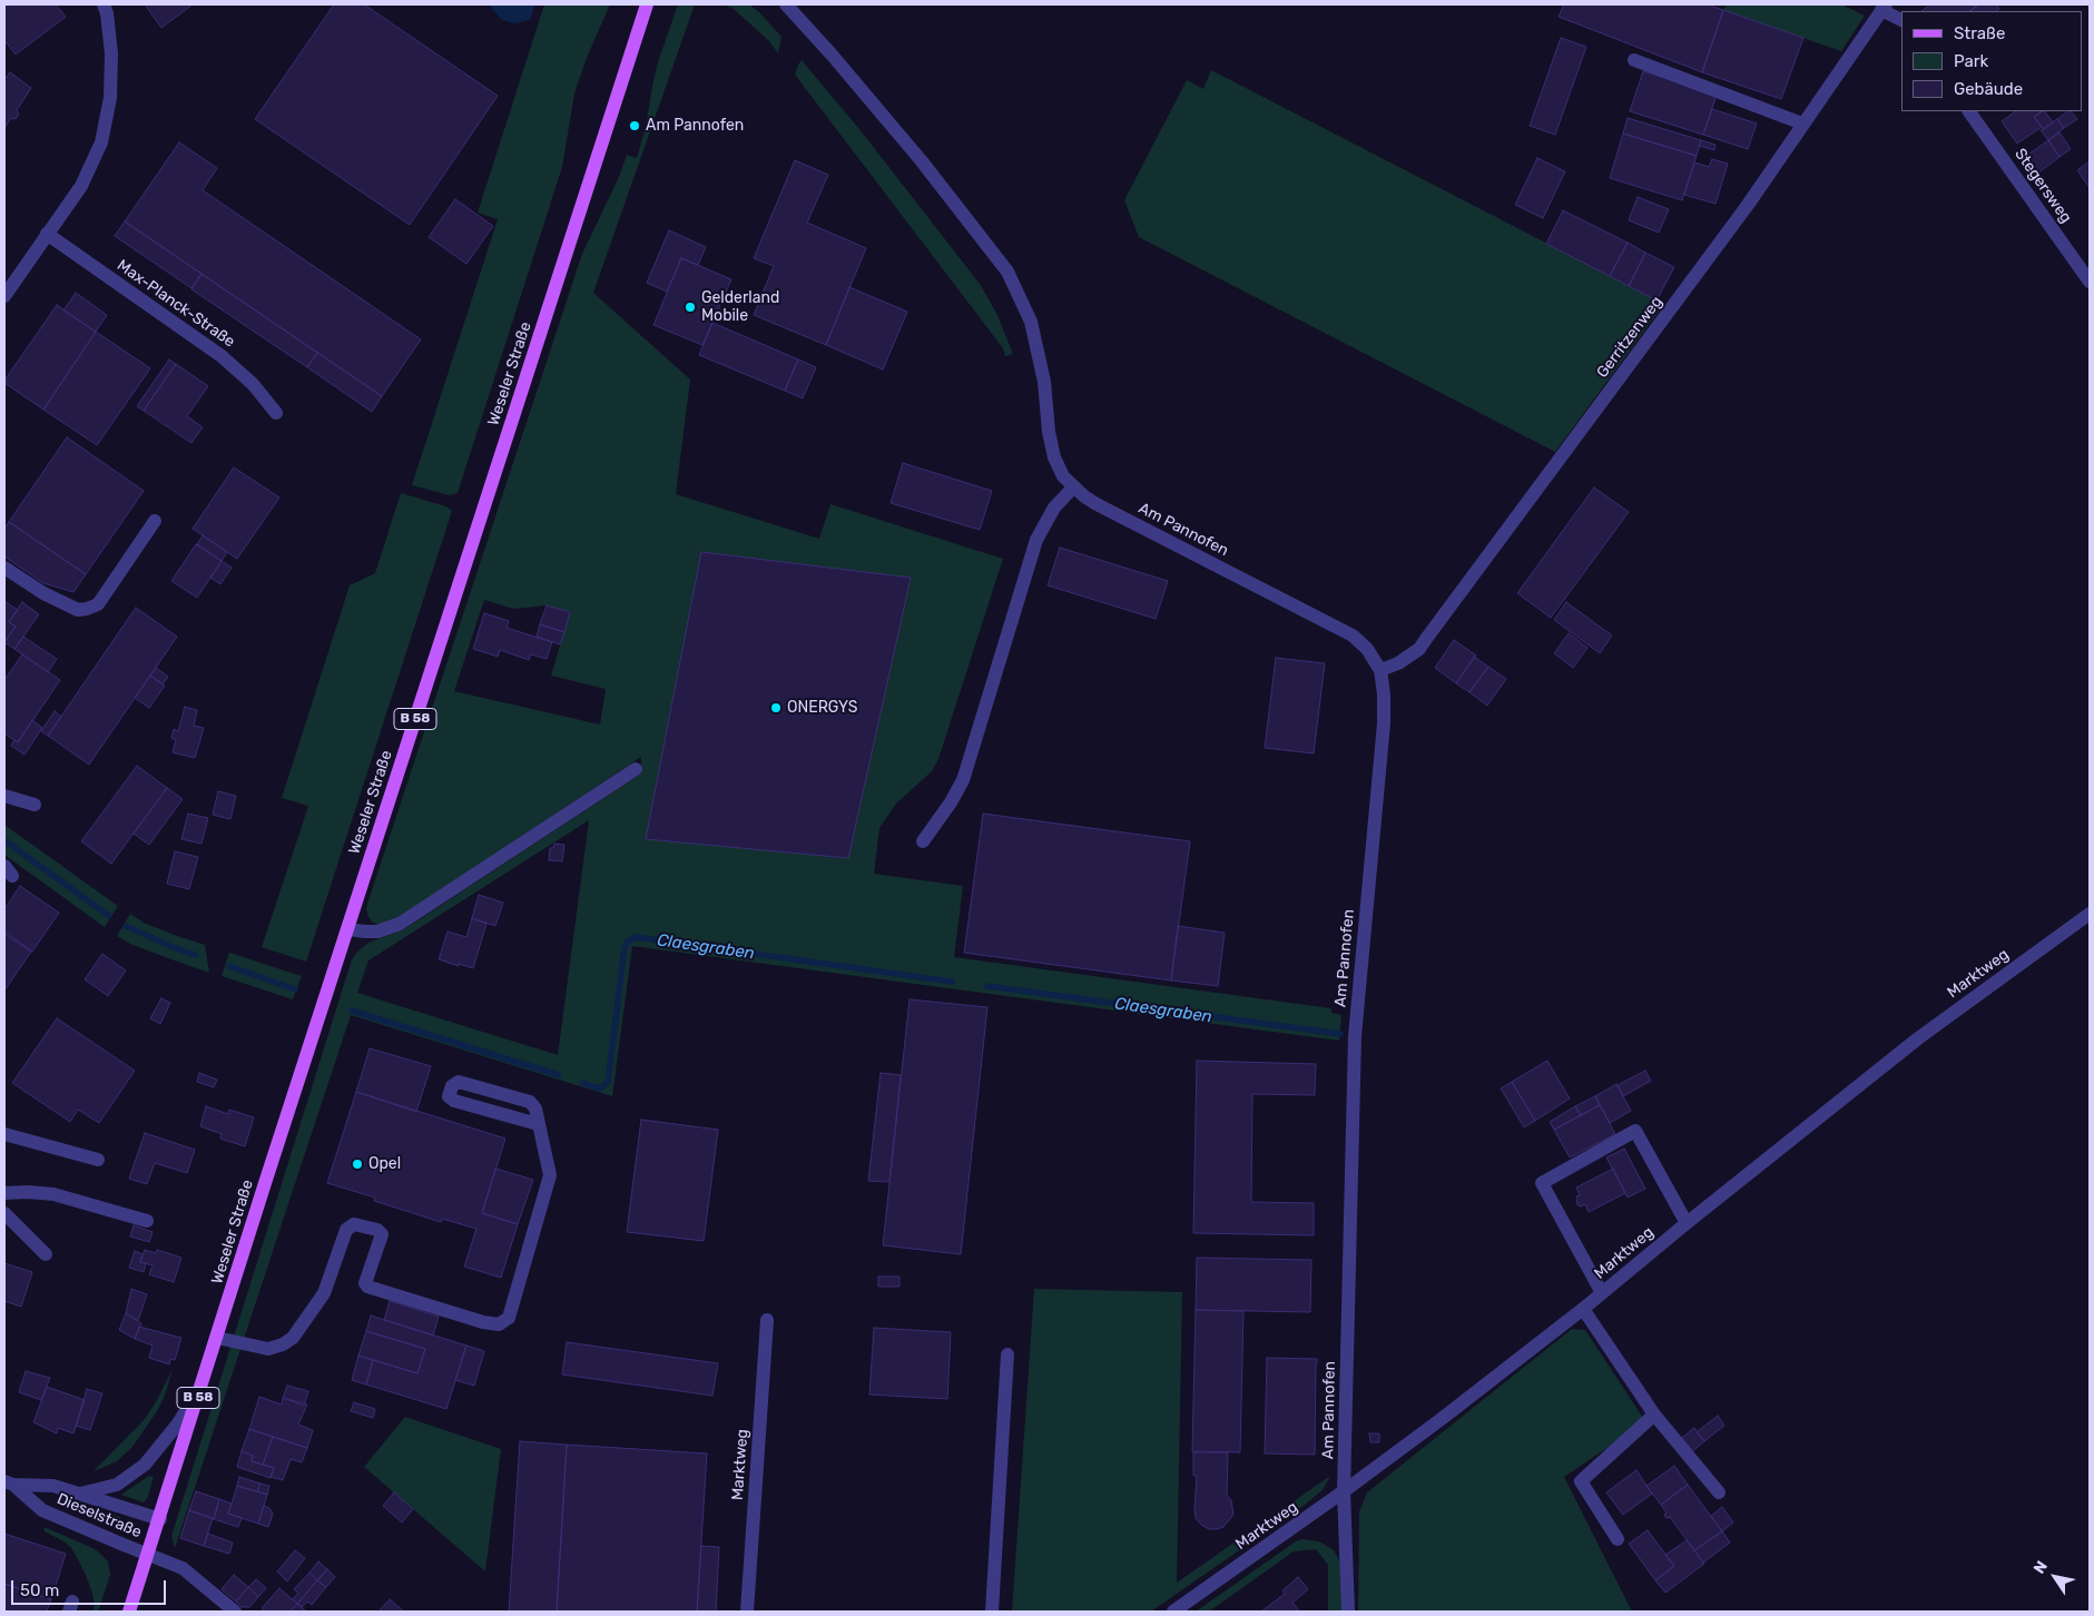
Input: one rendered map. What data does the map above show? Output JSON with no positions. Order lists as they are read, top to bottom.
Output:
{
  "streets": {
    "main road": ["Weseler Straße", "B 58"],
    "street": [
      "Stegersweg",
      "Max-Planck-Straße",
      "Gerritzenweg",
      "Am Pannofen",
      "Marktweg",
      "Dieselstraße"
    ]
  },
  "crossings": [
    ["Gerritzenweg", "Am Pannofen"],
    ["Weseler Straße", "Dieselstraße"],
    ["Am Pannofen", "Marktweg"]
  ],
  "water": ["Claesgraben"],
  "places": [
    "Am Pannofen",
    "Gelderland Mobile",
    "ONERGYS",
    "Opel"
  ],
  "legend": ["Straße", "Park", "Gebäude"],
  "scale_bar": "50 m",
  "north": "top left"
}
